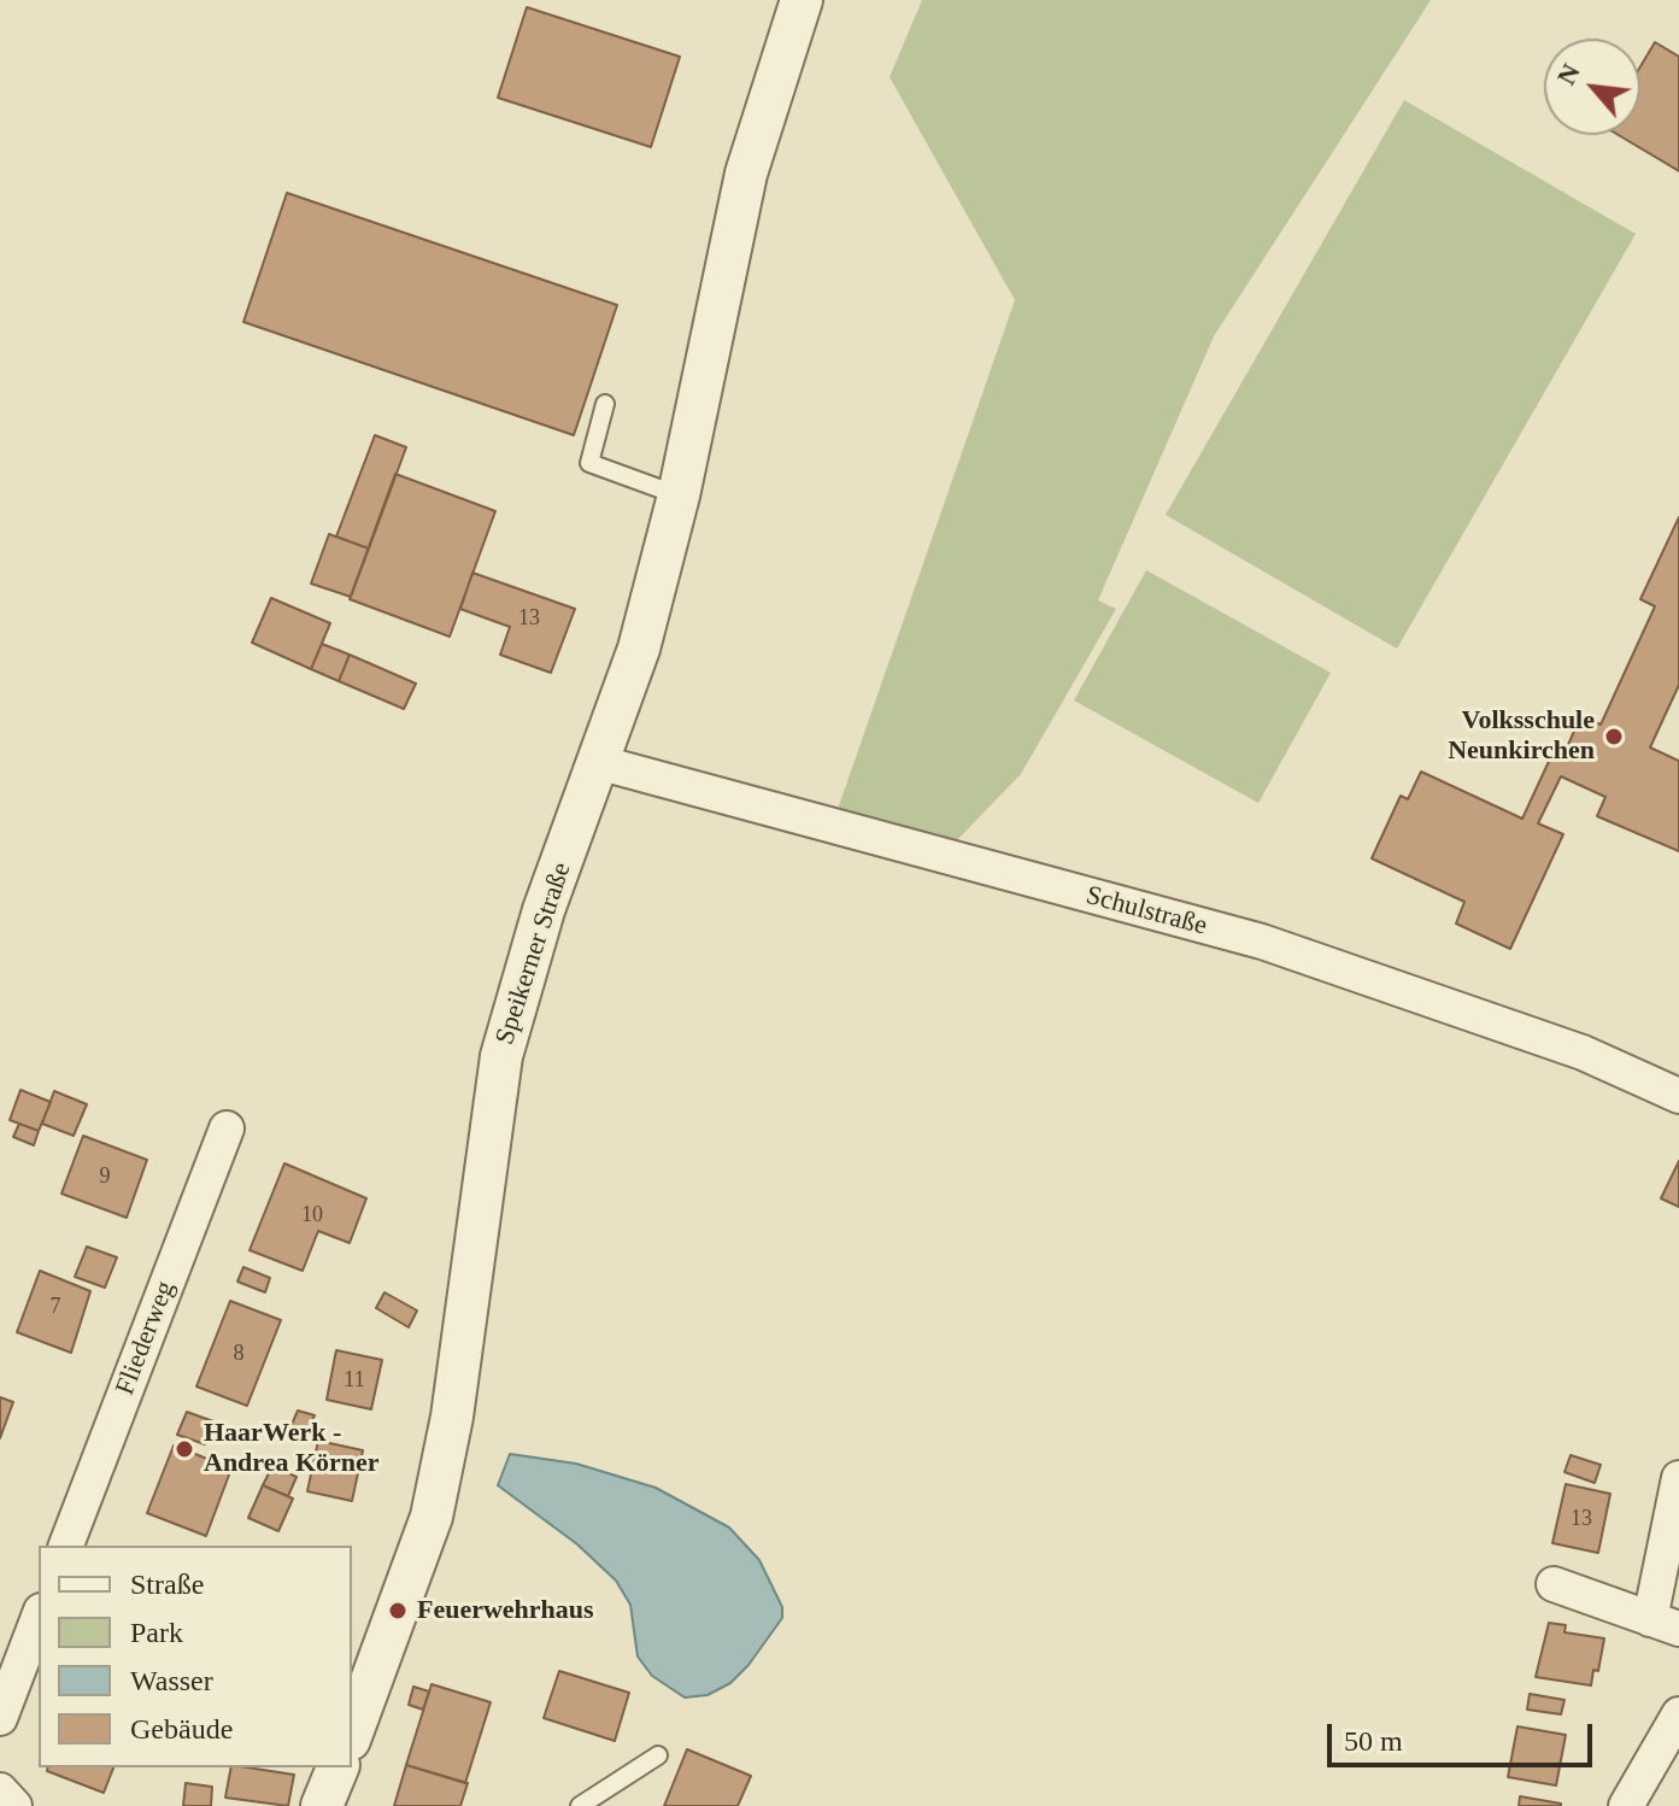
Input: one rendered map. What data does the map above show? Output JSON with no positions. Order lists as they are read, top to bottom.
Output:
{
  "streets": {
    "street": ["Schulstraße", "Speikerner Straße", "Fliederweg"]
  },
  "crossings": [
    ["Schulstraße", "Speikerner Straße"]
  ],
  "places": ["Volksschule Neunkirchen", "HaarWerk - Andrea Körner", "Feuerwehrhaus"],
  "house_numbers": [
    "13",
    "9",
    "10",
    "7",
    "8",
    "11",
    "13"
  ],
  "legend": [
    "Straße",
    "Park",
    "Wasser",
    "Gebäude"
  ],
  "scale_bar": "50 m",
  "north": "top left"
}
